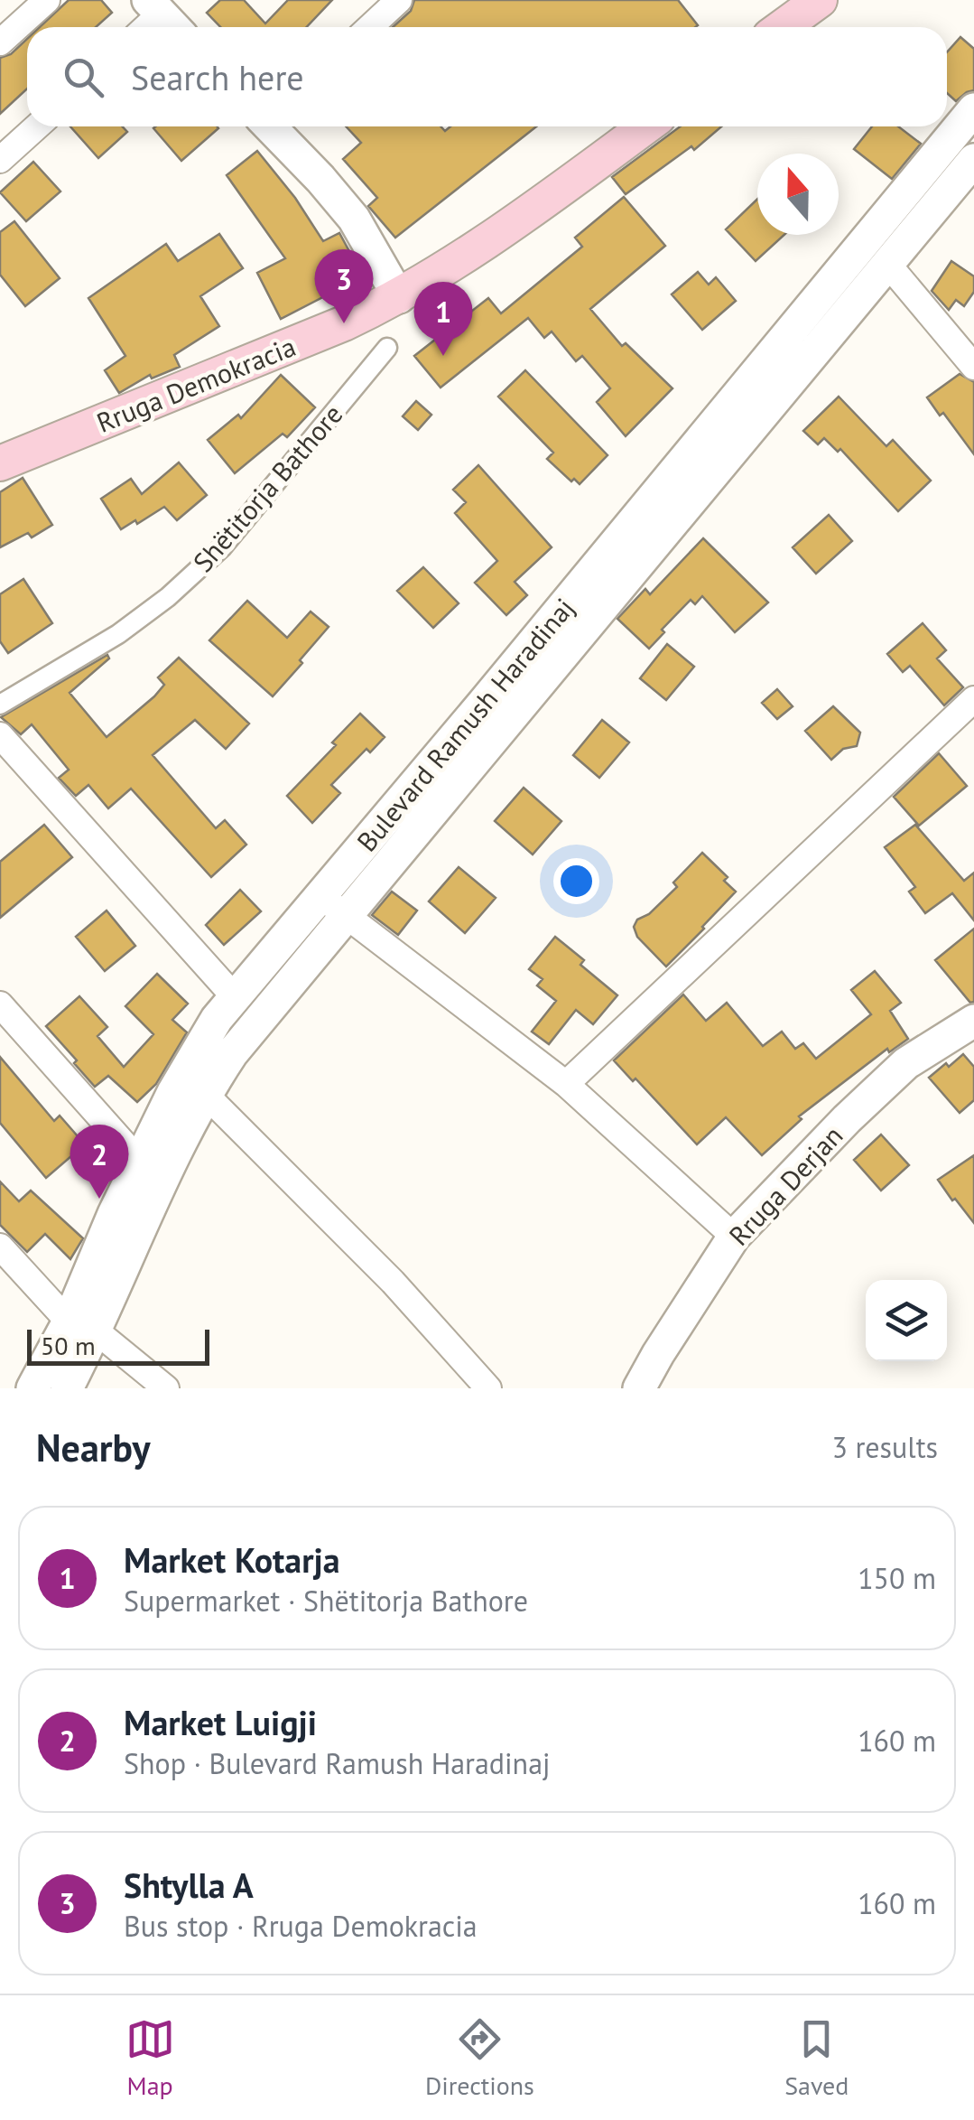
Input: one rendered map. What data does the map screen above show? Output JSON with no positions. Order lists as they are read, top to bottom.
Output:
{
  "streets": {
    "main road": ["Rruga Demokracia"],
    "street": ["Shëtitorja Bathore", "Bulevard Ramush Haradinaj", "Rruga Derjan"]
  },
  "scale_bar": "50 m",
  "north": "top",
  "page": {
    "search": "Search here",
    "pins": ["3", "1", "2"],
    "scale": "50 m",
    "heading": ["Nearby", "3 results"],
    "list": [
      {
        "mark": "1",
        "name": "Market Kotarja",
        "note": "Supermarket · Shëtitorja Bathore",
        "value": "150 m"
      },
      {
        "mark": "2",
        "name": "Market Luigji",
        "note": "Shop · Bulevard Ramush Haradinaj",
        "value": "160 m"
      },
      {
        "mark": "3",
        "name": "Shtylla A",
        "note": "Bus stop · Rruga Demokracia",
        "value": "160 m"
      }
    ],
    "nav": ["Map", "Directions", "Saved"]
  }
}
